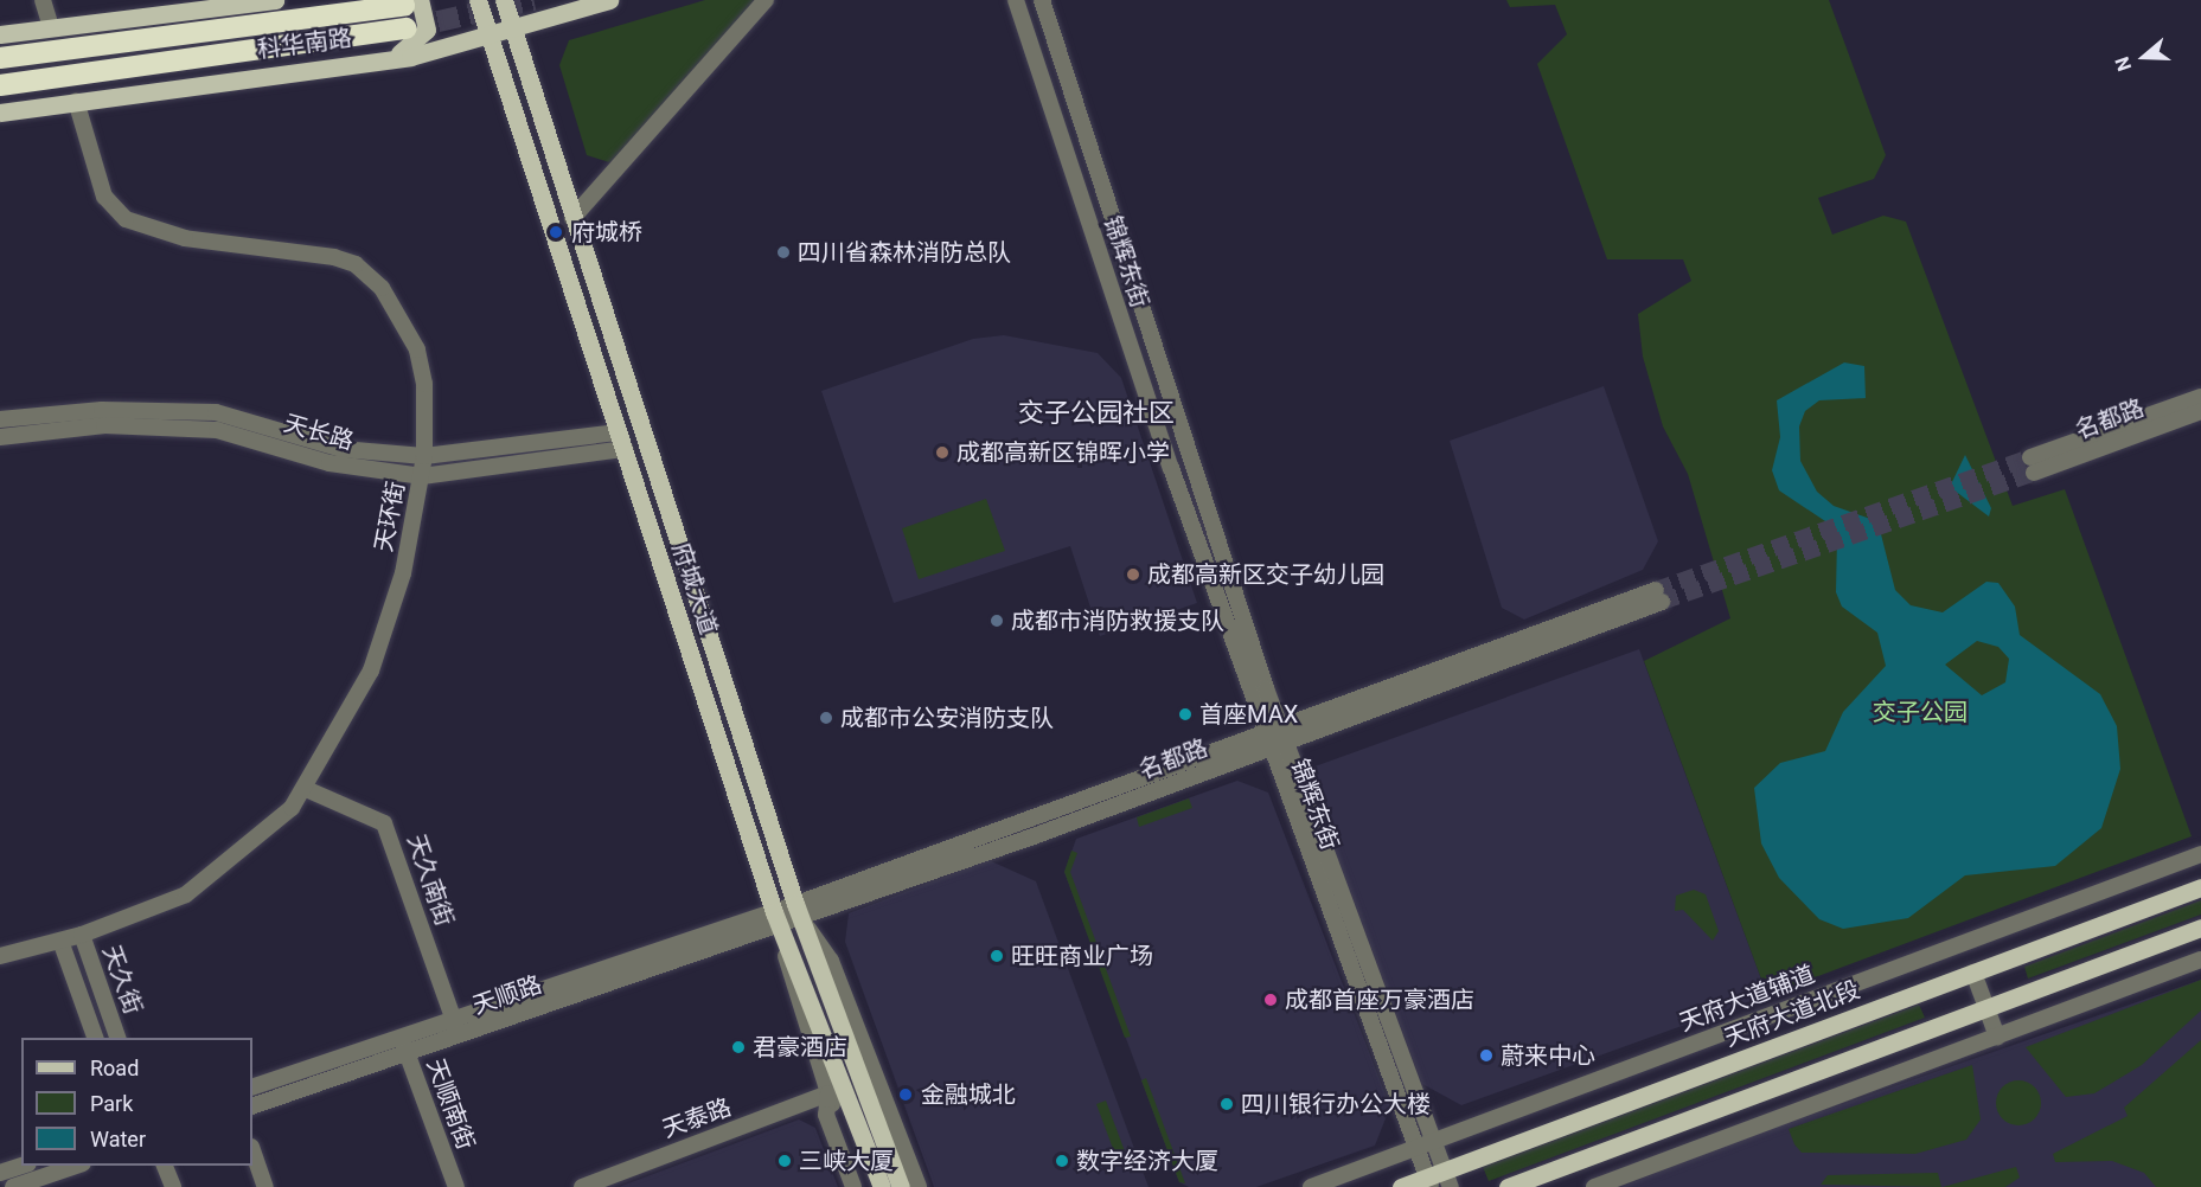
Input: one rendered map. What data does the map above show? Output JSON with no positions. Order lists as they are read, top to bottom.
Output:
{
  "streets": {
    "highway": ["科华南路"],
    "main road": ["府城大道", "天府大道北段"],
    "street": [
      "锦辉东街",
      "名都路",
      "天长路",
      "天环街",
      "天久南街",
      "天久街",
      "天顺路",
      "天府大道辅道",
      "天顺南街",
      "天泰路"
    ]
  },
  "crossings": [
    ["科华南路", "天环街"],
    ["科华南路", "府城大道"],
    ["锦辉东街", "名都路"],
    ["锦辉东街", "天府大道辅道"],
    ["锦辉东街", "天府大道北段"],
    ["名都路", "府城大道"],
    ["名都路", "天顺路"],
    ["天长路", "天环街"],
    ["天长路", "府城大道"],
    ["天环街", "天久南街"],
    ["天环街", "天久街"],
    ["府城大道", "天顺路"],
    ["天久南街", "天顺路"],
    ["天顺路", "天顺南街"]
  ],
  "districts": ["交子公园社区"],
  "parks": ["交子公园"],
  "places": [
    "府城桥",
    "四川省森林消防总队",
    "成都高新区锦晖小学",
    "成都高新区交子幼儿园",
    "成都市消防救援支队",
    "首座MAX",
    "成都市公安消防支队",
    "旺旺商业广场",
    "成都首座万豪酒店",
    "君豪酒店",
    "蔚来中心",
    "金融城北",
    "四川银行办公大楼",
    "三峡大厦",
    "数字经济大厦"
  ],
  "legend": ["Road", "Park", "Water"],
  "north": "left"
}
